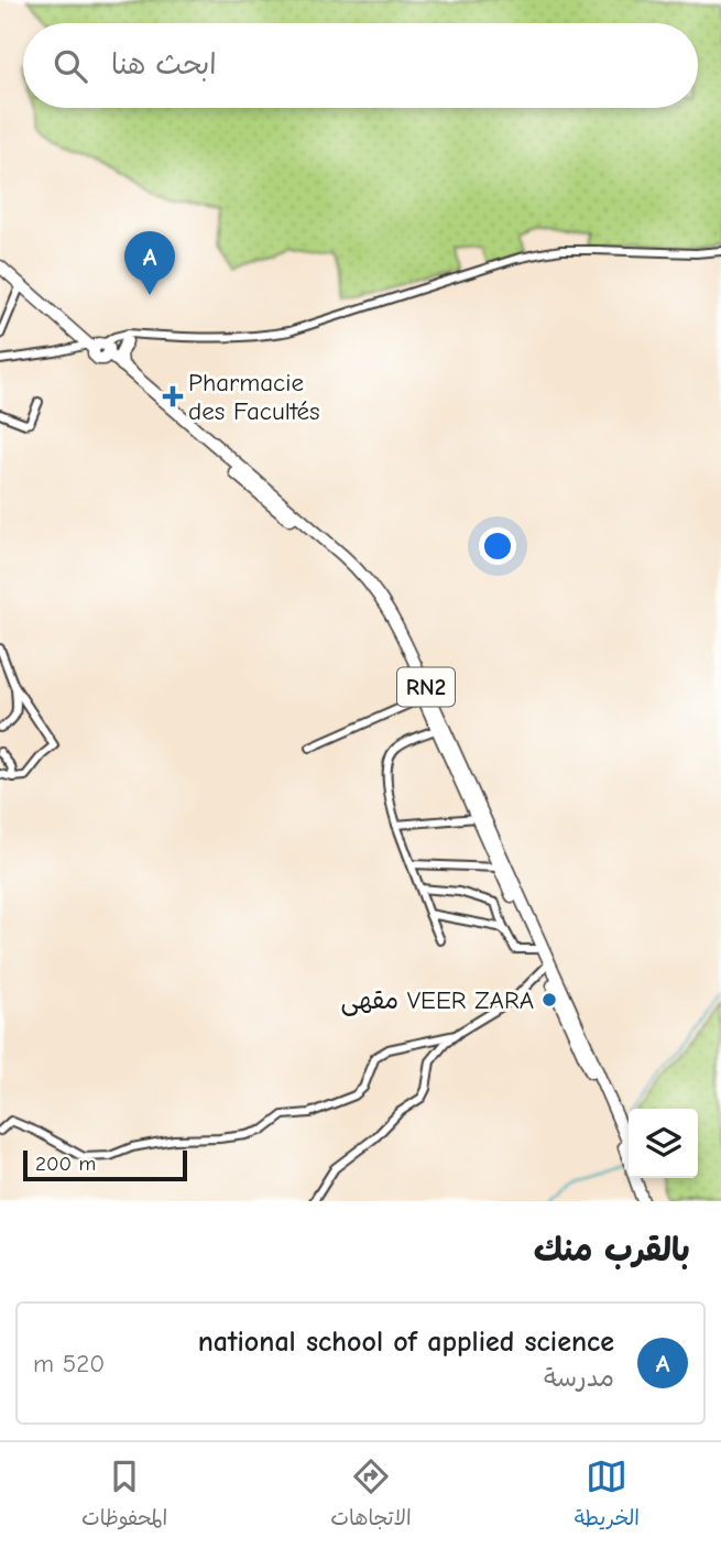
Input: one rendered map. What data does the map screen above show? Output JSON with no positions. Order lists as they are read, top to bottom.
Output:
{
  "streets": {
    "highway": ["RN2"]
  },
  "places": {
    "health": ["Pharmacie des Facultés"],
    "other": ["مقهى VEER ZARA"]
  },
  "scale_bar": "200 m",
  "page": {
    "search": "ابحث هنا",
    "pins": "A",
    "scale": "200 m",
    "heading": "بالقرب منك",
    "list": [
      {
        "mark": "A",
        "name": "national school of applied science",
        "note": "مدرسة",
        "value": "520 m"
      }
    ],
    "nav": ["الخريطة", "الاتجاهات", "المحفوظات"]
  }
}
